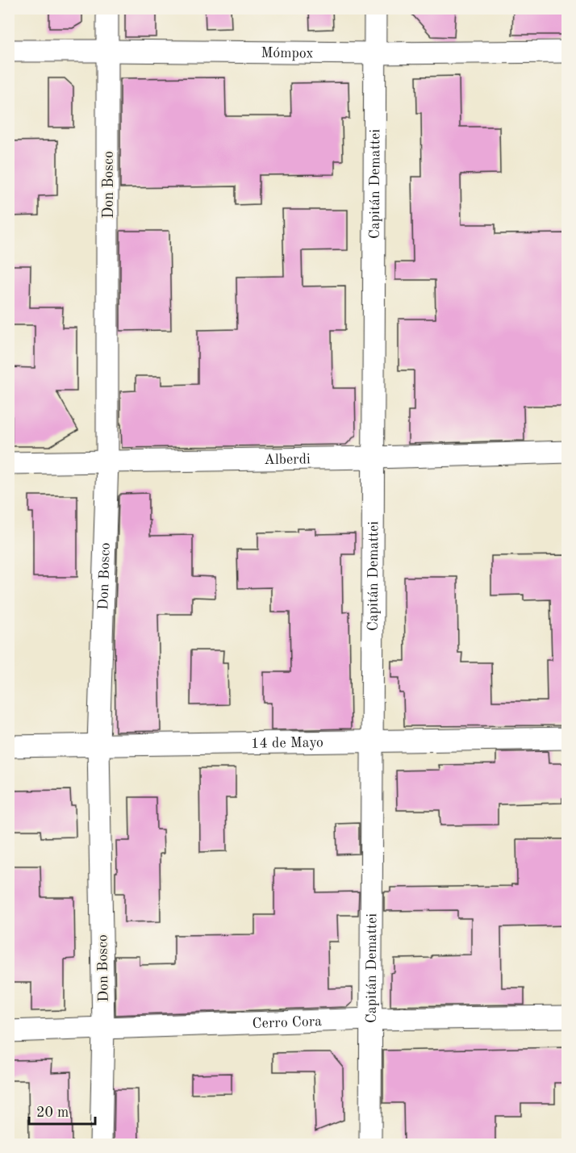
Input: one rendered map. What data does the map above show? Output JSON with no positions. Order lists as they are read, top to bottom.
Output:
{
  "streets": {
    "street": [
      "Mómpox",
      "Don Bosco",
      "Capitán Demattei",
      "Alberdi",
      "14 de Mayo",
      "Cerro Cora"
    ]
  },
  "crossings": [
    ["Mómpox", "Don Bosco"],
    ["Mómpox", "Capitán Demattei"],
    ["Don Bosco", "Alberdi"],
    ["Don Bosco", "14 de Mayo"],
    ["Don Bosco", "Cerro Cora"],
    ["Capitán Demattei", "Alberdi"],
    ["Capitán Demattei", "14 de Mayo"],
    ["Capitán Demattei", "Cerro Cora"]
  ],
  "scale_bar": "20 m"
}
